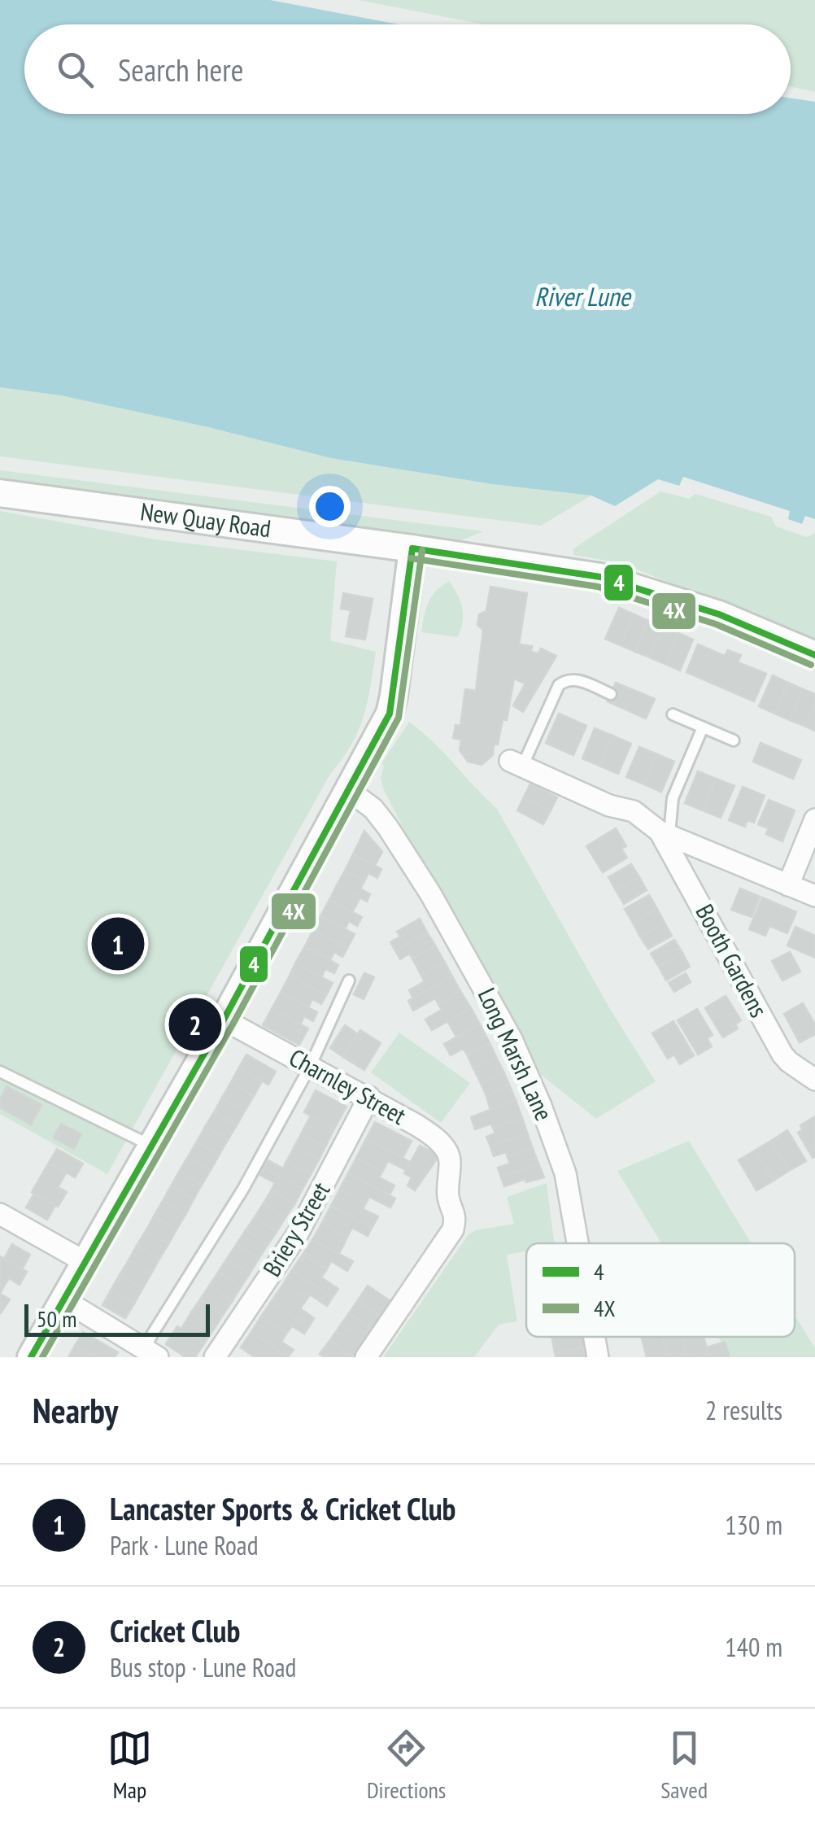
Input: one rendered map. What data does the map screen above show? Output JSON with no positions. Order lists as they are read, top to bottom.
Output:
{
  "streets": {
    "street": [
      "New Quay Road",
      "Booth Gardens",
      "Long Marsh Lane",
      "Charnley Street",
      "Briery Street"
    ]
  },
  "crossings": [
    ["Charnley Street", "Briery Street"]
  ],
  "water": ["River Lune"],
  "lines": ["transit line 4", "transit line 4X"],
  "legend": ["4", "4X"],
  "scale_bar": "50 m",
  "page": {
    "search": "Search here",
    "pins": ["1", "2"],
    "scale": "50 m",
    "heading": ["Nearby", "2 results"],
    "list": [
      {
        "mark": "1",
        "name": "Lancaster Sports & Cricket Club",
        "note": "Park · Lune Road",
        "value": "130 m"
      },
      {
        "mark": "2",
        "name": "Cricket Club",
        "note": "Bus stop · Lune Road",
        "value": "140 m"
      }
    ],
    "nav": ["Map", "Directions", "Saved"]
  }
}
